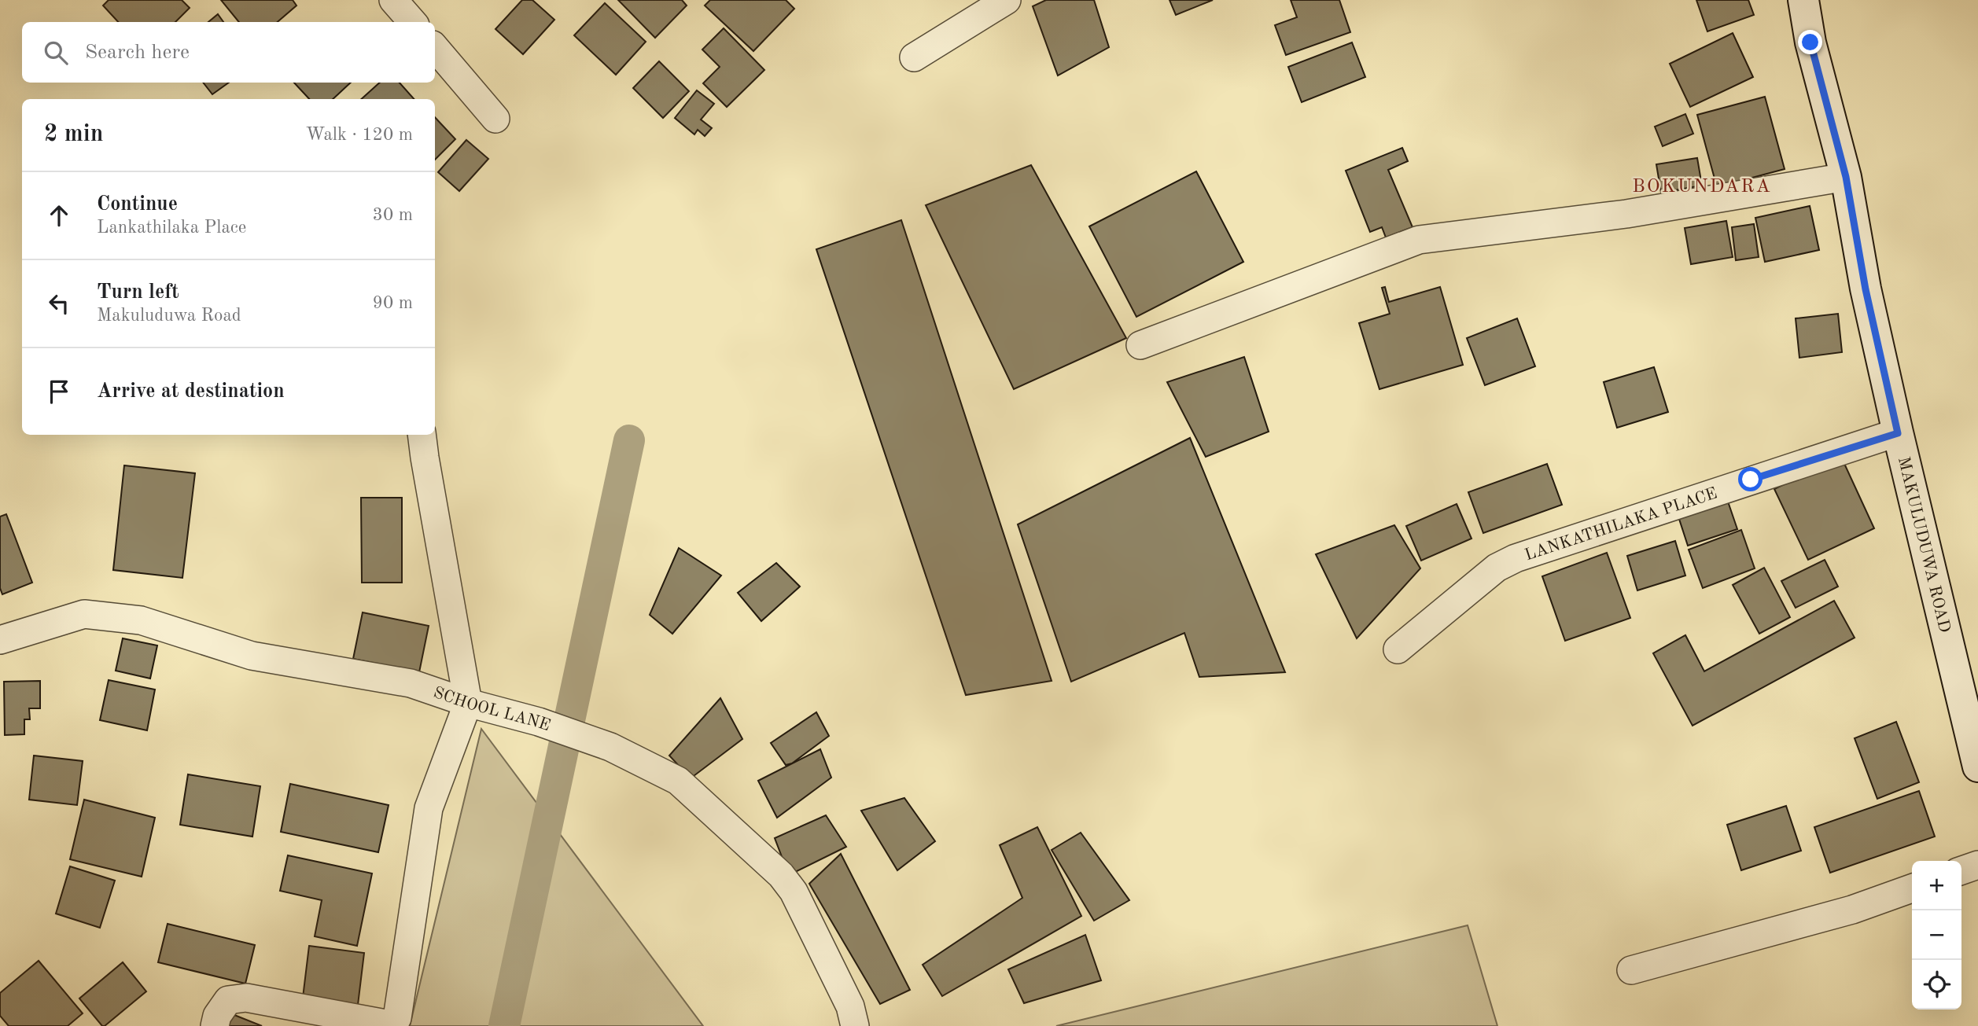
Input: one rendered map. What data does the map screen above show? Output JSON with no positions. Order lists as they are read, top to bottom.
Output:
{
  "streets": {
    "street": ["LANKATHILAKA PLACE", "MAKULUDUWA ROAD", "SCHOOL LANE"]
  },
  "crossings": [
    ["LANKATHILAKA PLACE", "MAKULUDUWA ROAD"]
  ],
  "districts": ["BOKUNDARA"],
  "page": {
    "search": "Search here",
    "heading": ["2 min", "Walk · 120 m"],
    "list": [
      ["Continue", "Lankathilaka Place", "30 m"],
      ["Turn left", "Makuluduwa Road", "90 m"],
      "Arrive at destination"
    ],
    "map_buttons": ["+", "−"]
  }
}
